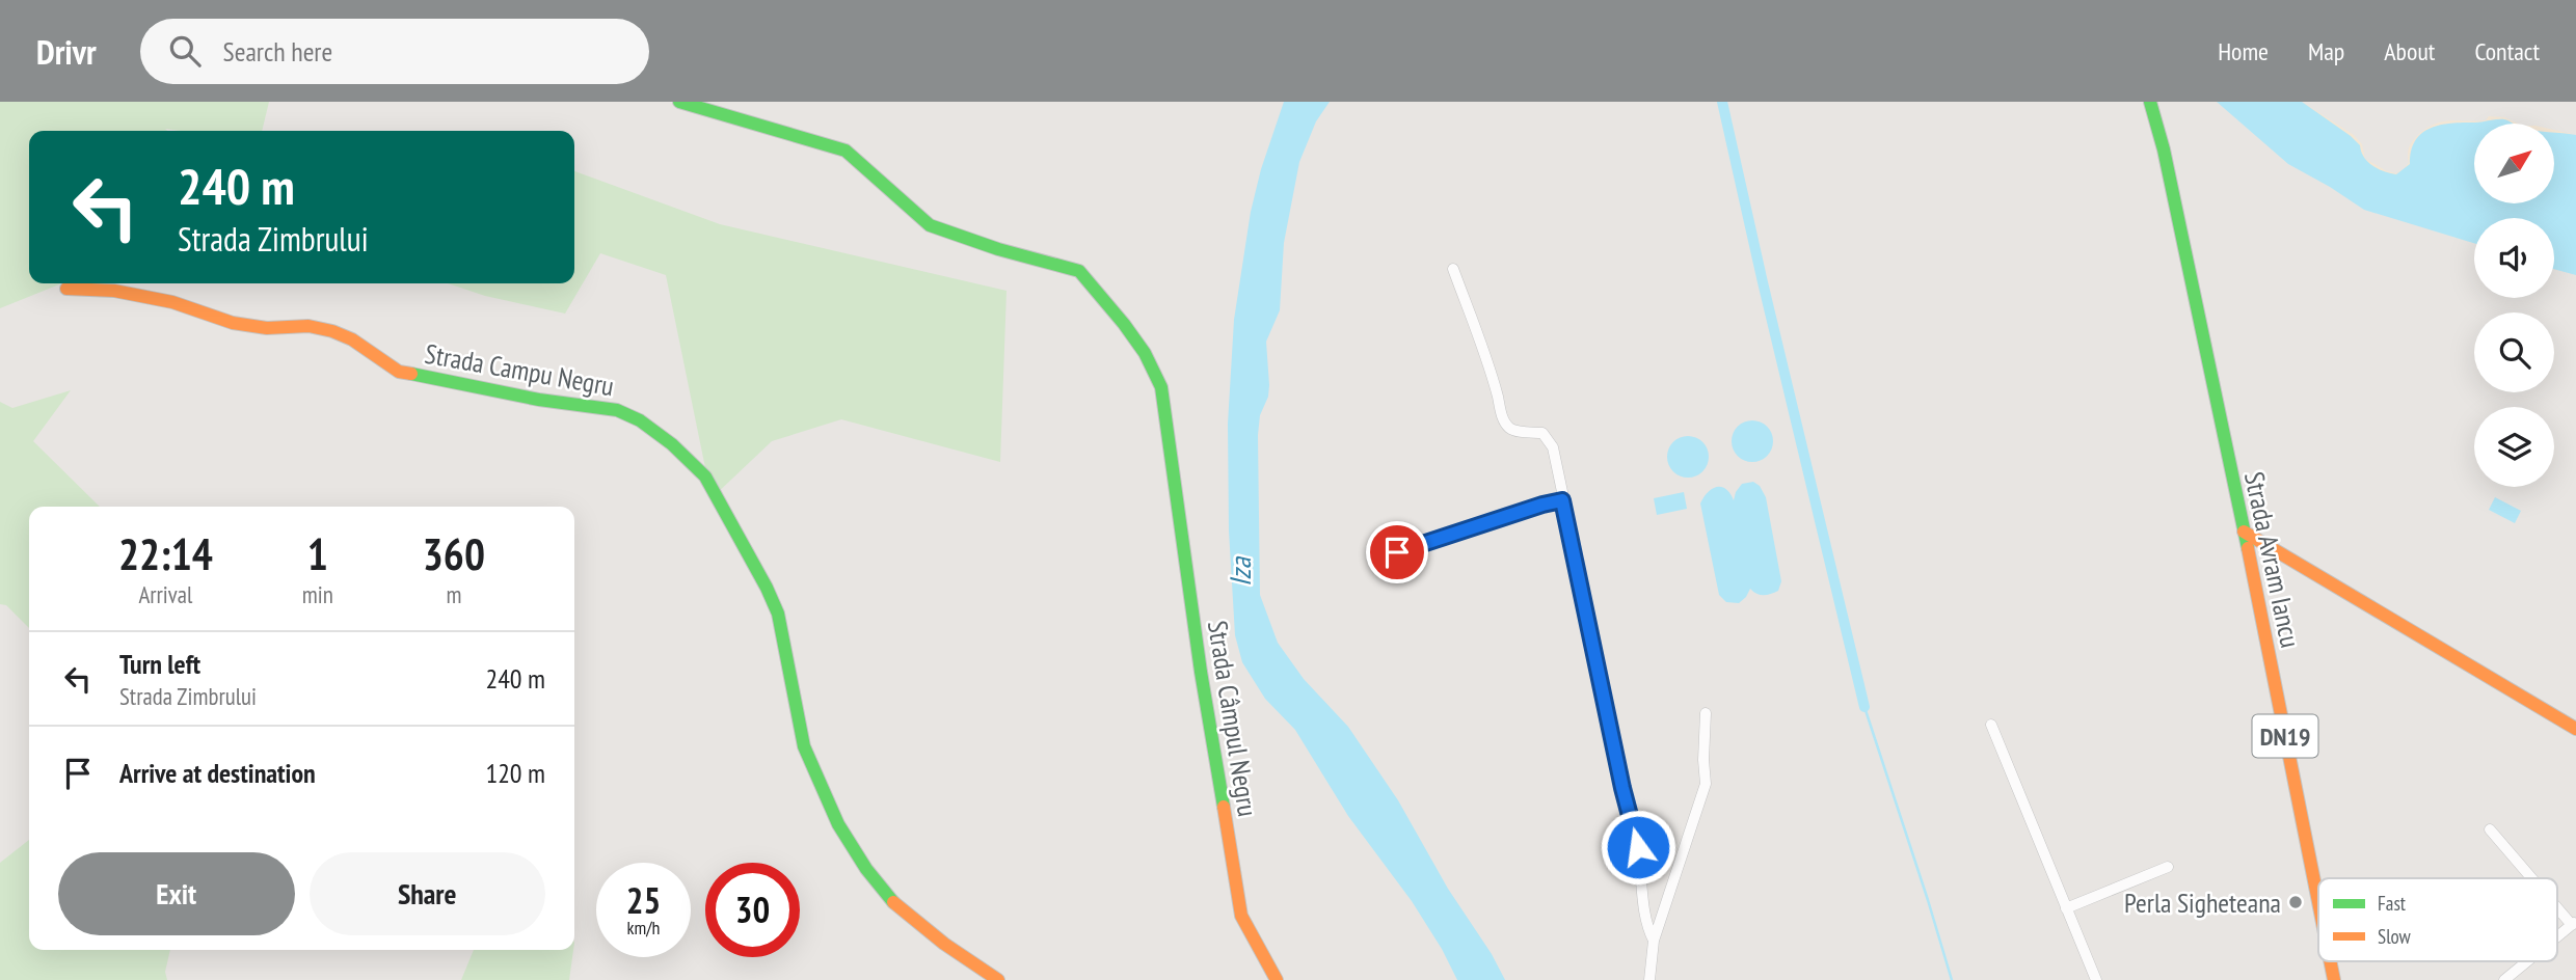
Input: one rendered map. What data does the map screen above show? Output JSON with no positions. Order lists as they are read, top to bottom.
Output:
{
  "streets": {
    "street": [
      "Strada Campu Negru",
      "Strada Avram Iancu",
      "Strada Câmpul Negru",
      "DN19"
    ]
  },
  "water": ["Iza"],
  "places": ["Perla Sigheteana"],
  "legend": ["Fast", "Slow"],
  "north": "top right",
  "page": {
    "header": "Drivr",
    "search": "Search here",
    "nav": [
      "Home",
      "Map",
      "About",
      "Contact"
    ],
    "turn": ["240 m", "Strada Zimbrului"],
    "eta": [
      "22:14",
      "Arrival",
      "1",
      "min",
      "360",
      "m"
    ],
    "list": [
      {
        "name": "Turn left",
        "note": "Strada Zimbrului",
        "value": "240 m"
      },
      {
        "name": "Arrive at destination",
        "value": "120 m"
      }
    ],
    "buttons": ["Exit", "Share"],
    "speed": "25 km/h",
    "limit": "30"
  }
}
